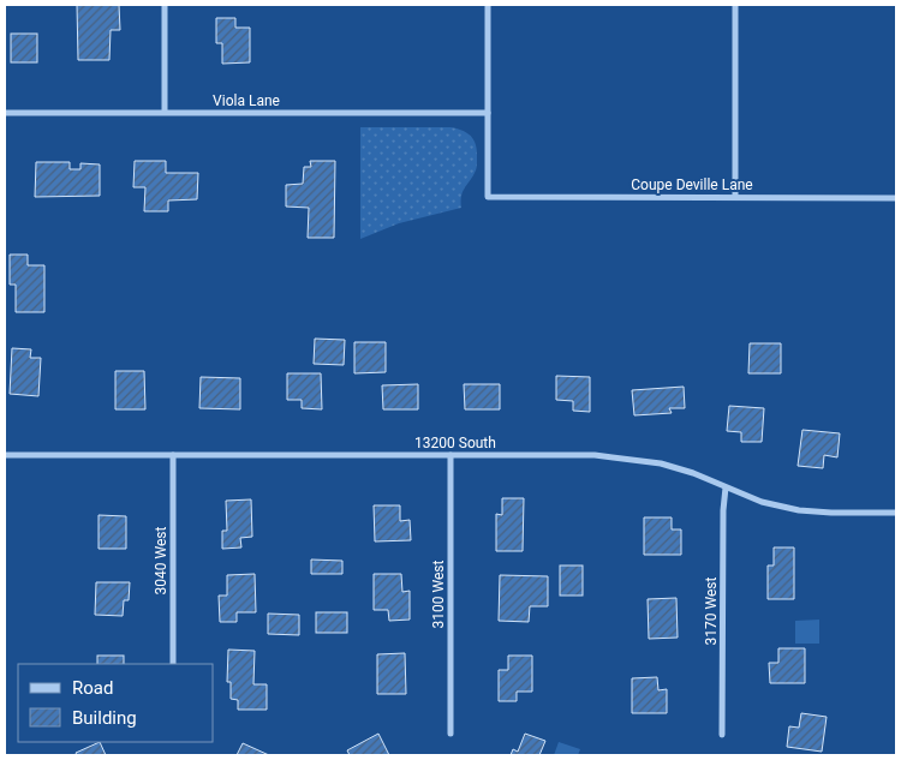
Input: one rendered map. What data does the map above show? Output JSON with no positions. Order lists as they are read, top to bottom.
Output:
{
  "streets": {
    "street": [
      "Viola Lane",
      "Coupe Deville Lane",
      "13200 South",
      "3040 West",
      "3100 West",
      "3170 West"
    ]
  },
  "crossings": [
    ["Viola Lane", "Coupe Deville Lane"],
    ["13200 South", "3040 West"],
    ["13200 South", "3100 West"],
    ["13200 South", "3170 West"]
  ],
  "legend": ["Road", "Building"]
}
